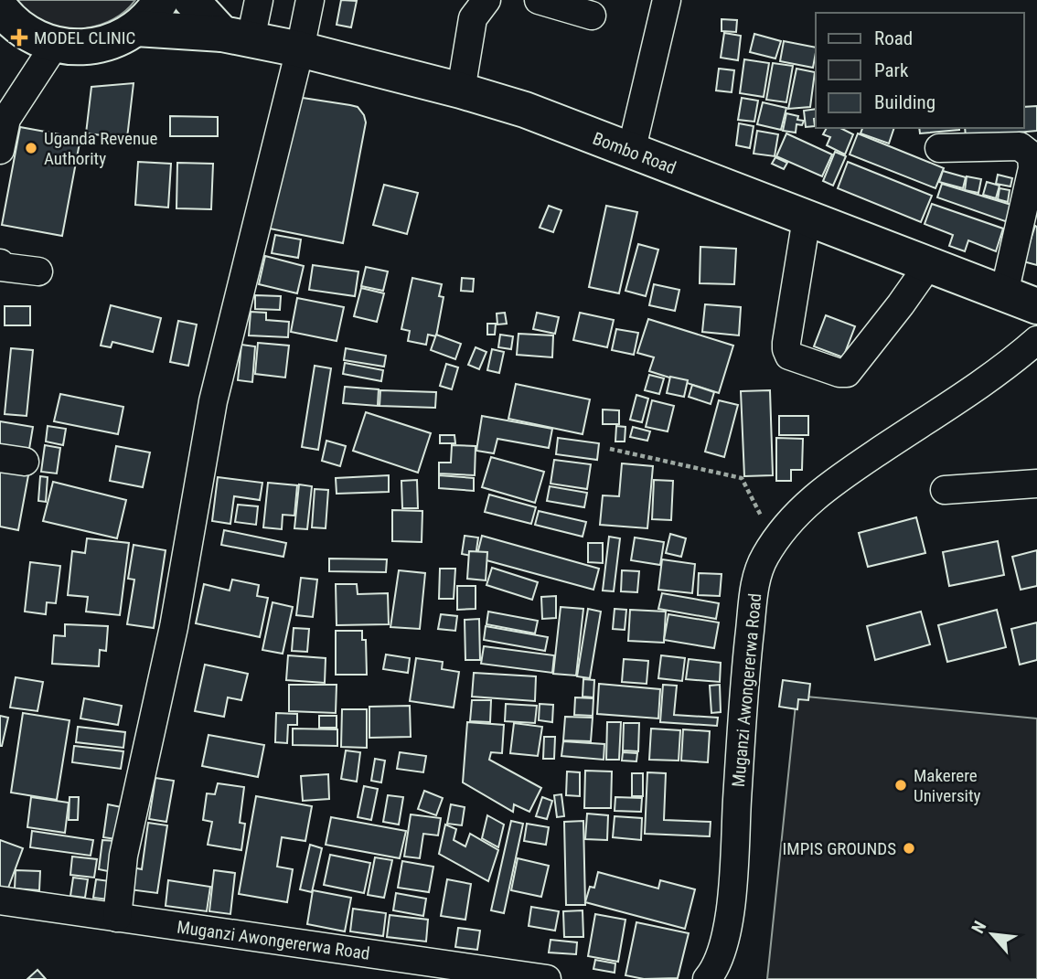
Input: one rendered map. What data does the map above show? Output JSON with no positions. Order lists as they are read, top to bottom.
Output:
{
  "streets": {
    "main road": ["Bombo Road"],
    "street": ["Muganzi Awongererwa Road"]
  },
  "places": {
    "health": ["MODEL CLINIC"],
    "other": ["Uganda Revenue Authority", "Makerere University", "IMPIS GROUNDS"]
  },
  "legend": ["Road", "Park", "Building"],
  "north": "top left"
}
